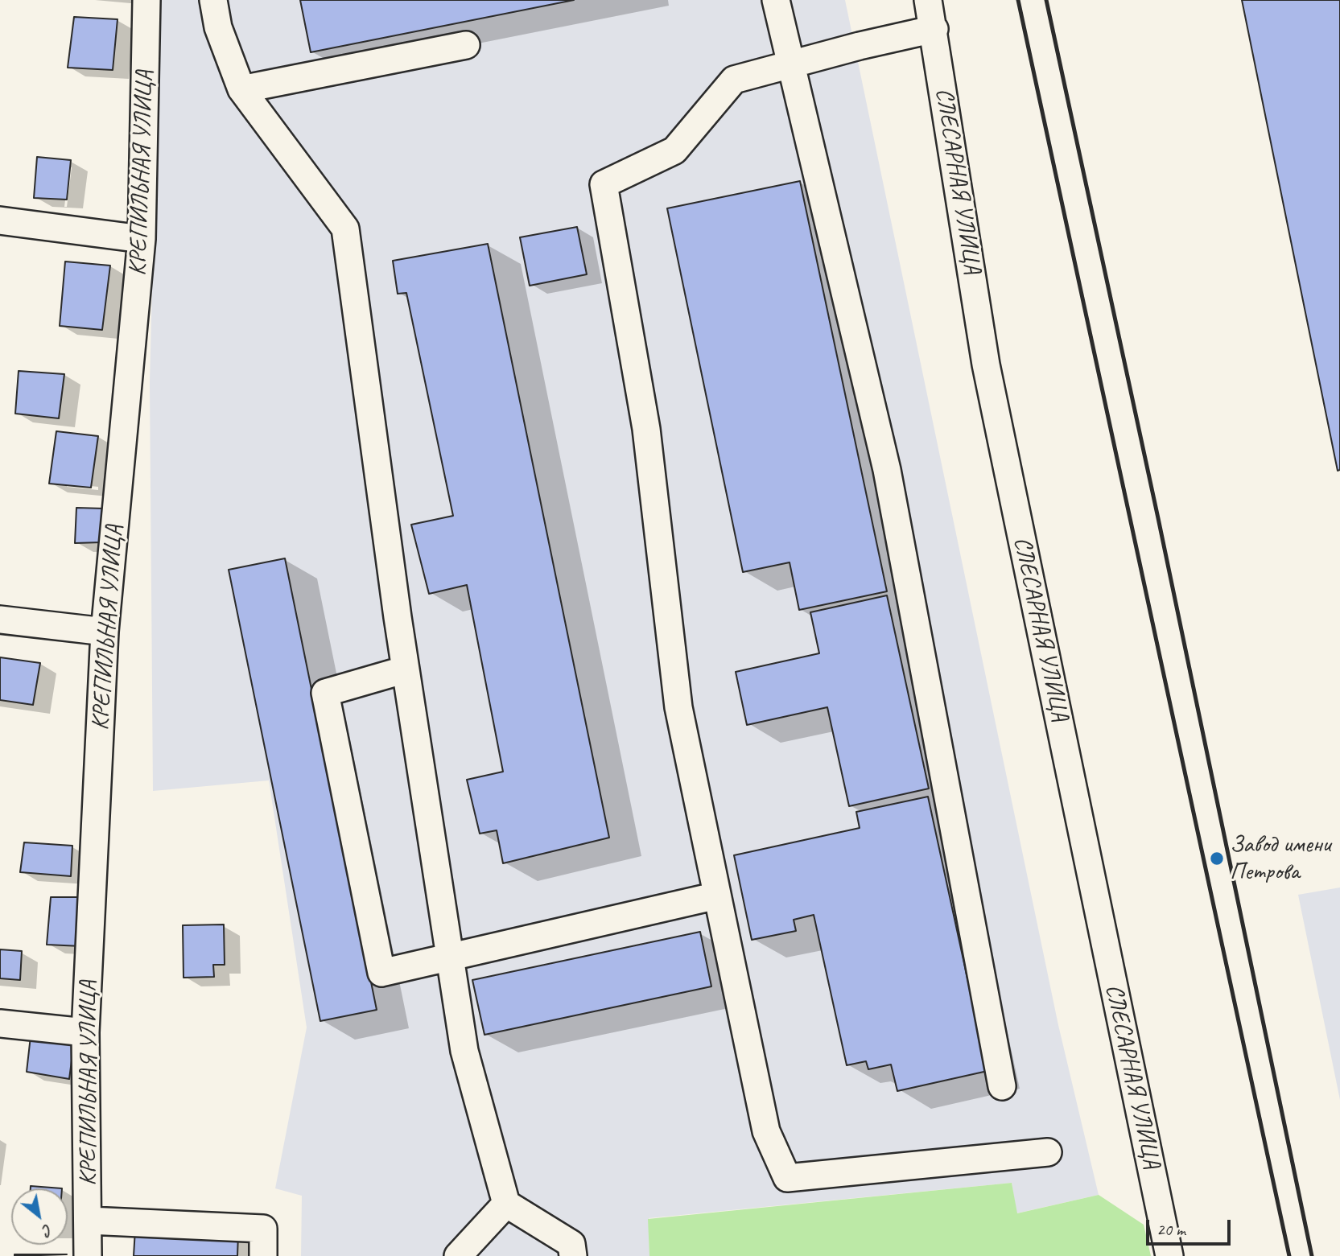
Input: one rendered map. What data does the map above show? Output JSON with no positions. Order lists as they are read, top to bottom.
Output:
{
  "streets": {
    "street": ["КРЕПИЛЬНАЯ УЛИЦА", "СЛЕСАРНАЯ УЛИЦА"]
  },
  "places": ["Завод имени Петрова"],
  "scale_bar": "20 m",
  "north": "bottom right"
}
